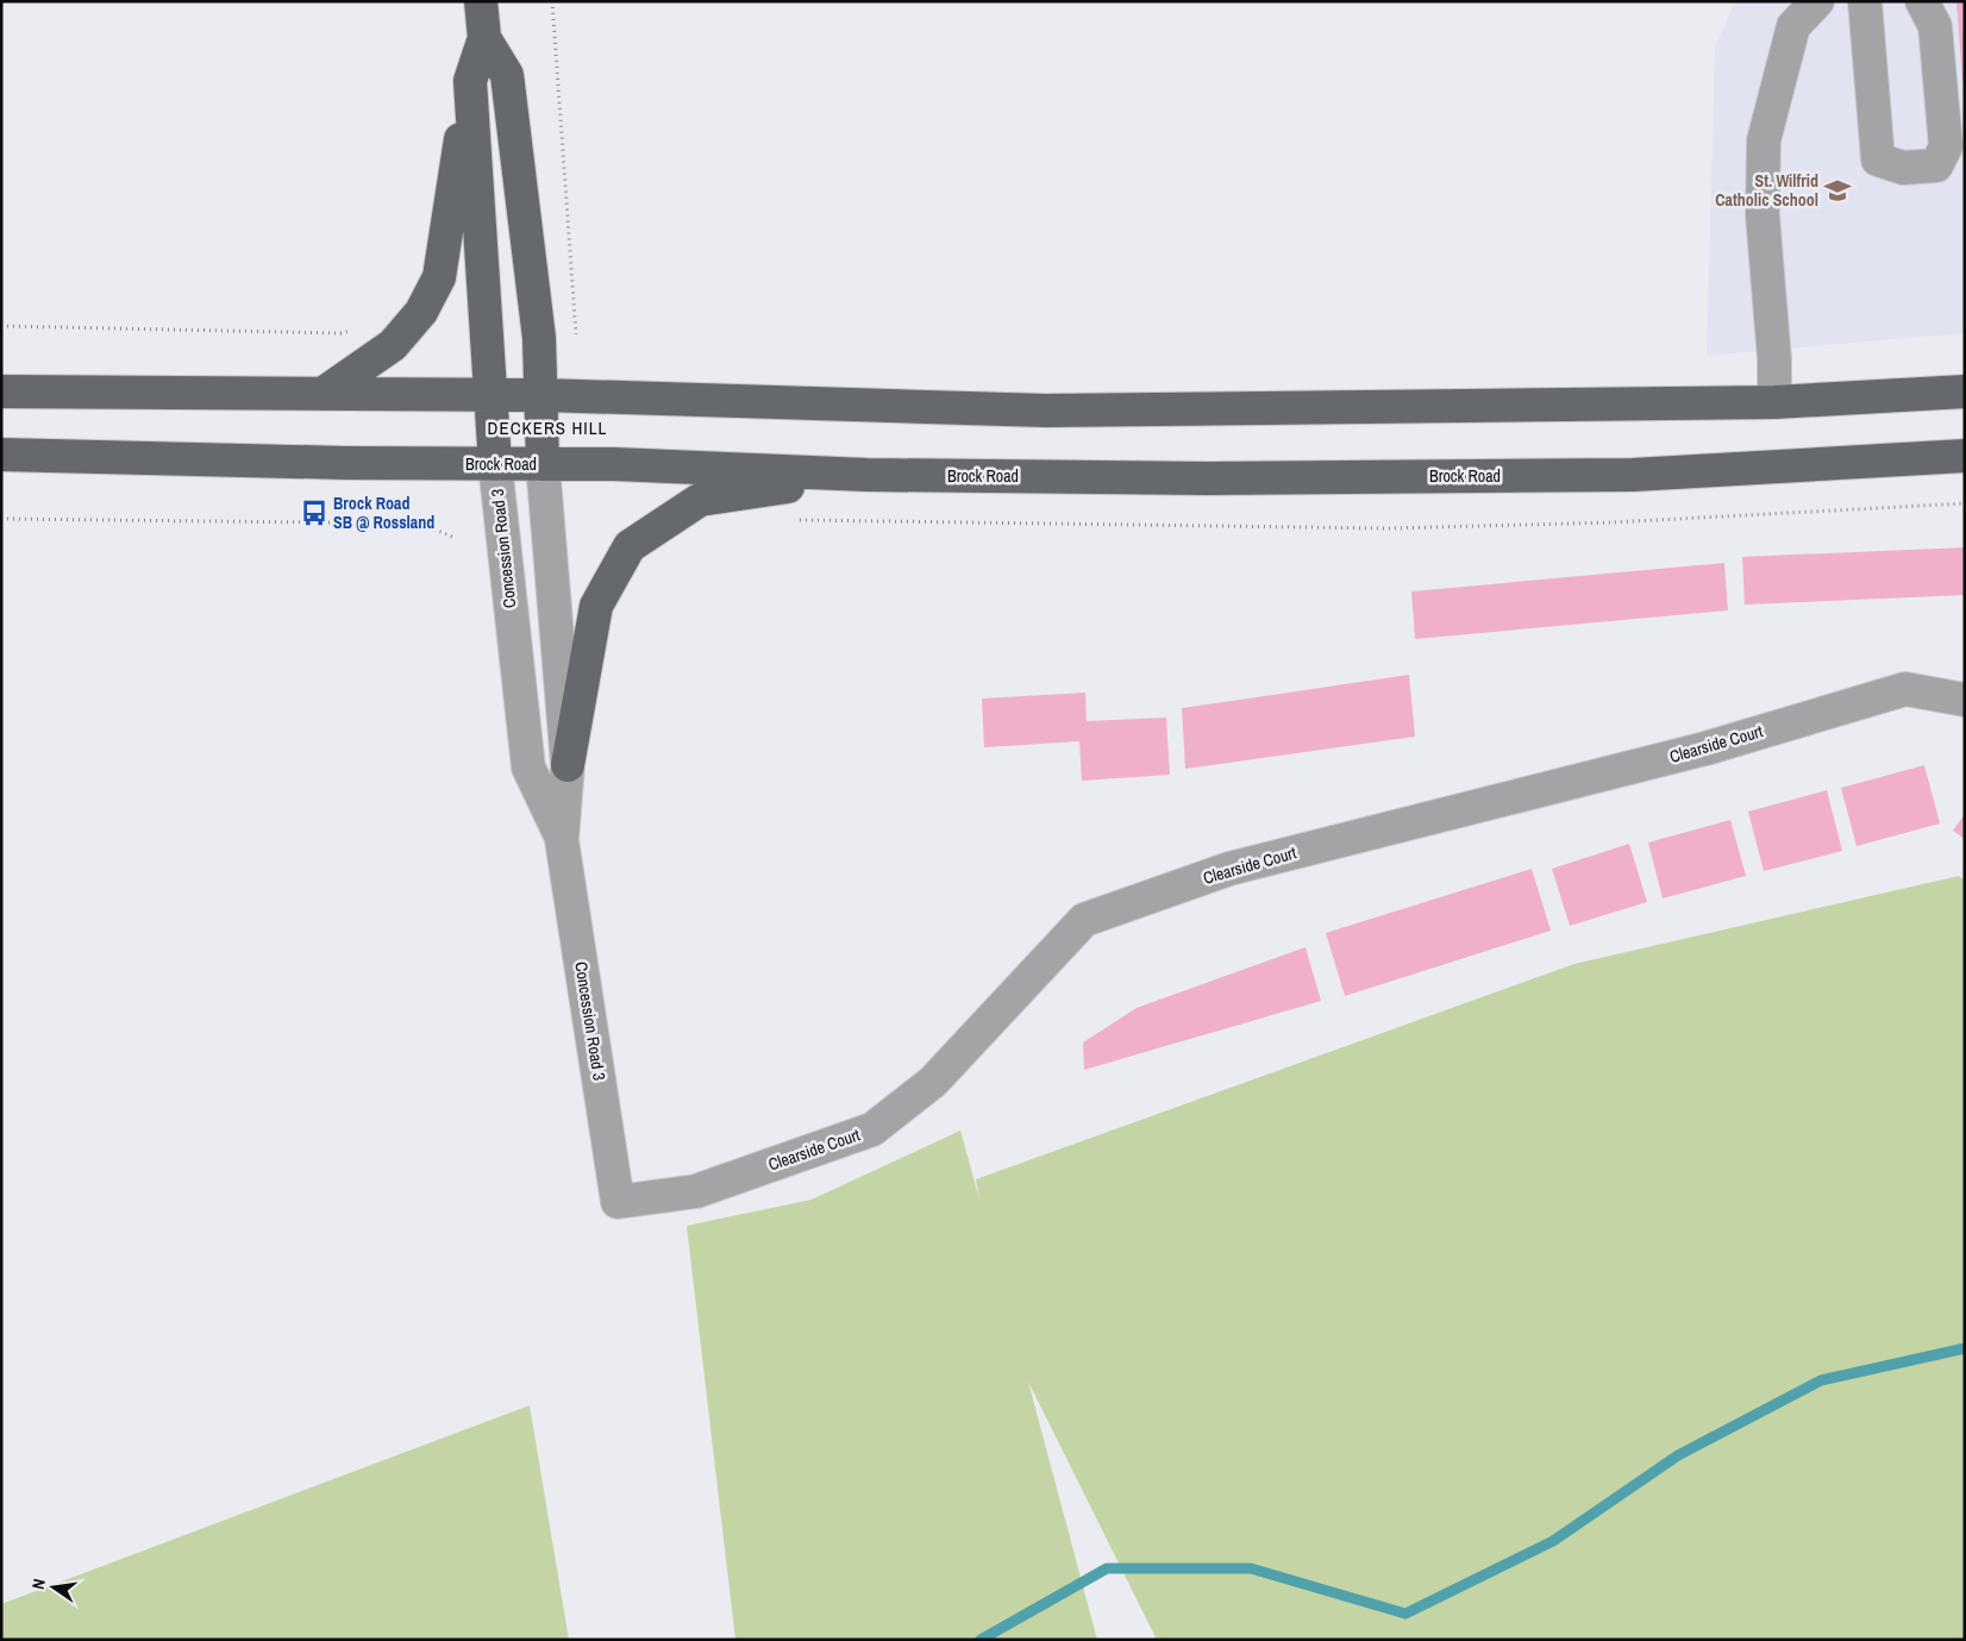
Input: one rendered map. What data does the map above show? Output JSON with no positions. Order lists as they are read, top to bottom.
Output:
{
  "streets": {
    "main road": ["Brock Road", "Concession Road 3"],
    "street": ["Clearside Court"]
  },
  "crossings": [
    ["Brock Road", "Concession Road 3"],
    ["Concession Road 3", "Clearside Court"]
  ],
  "districts": ["DECKERS HILL"],
  "places": {
    "school or university": ["St. Wilfrid Catholic School"],
    "bus stop": ["Brock Road SB @ Rossland"]
  },
  "north": "left"
}
